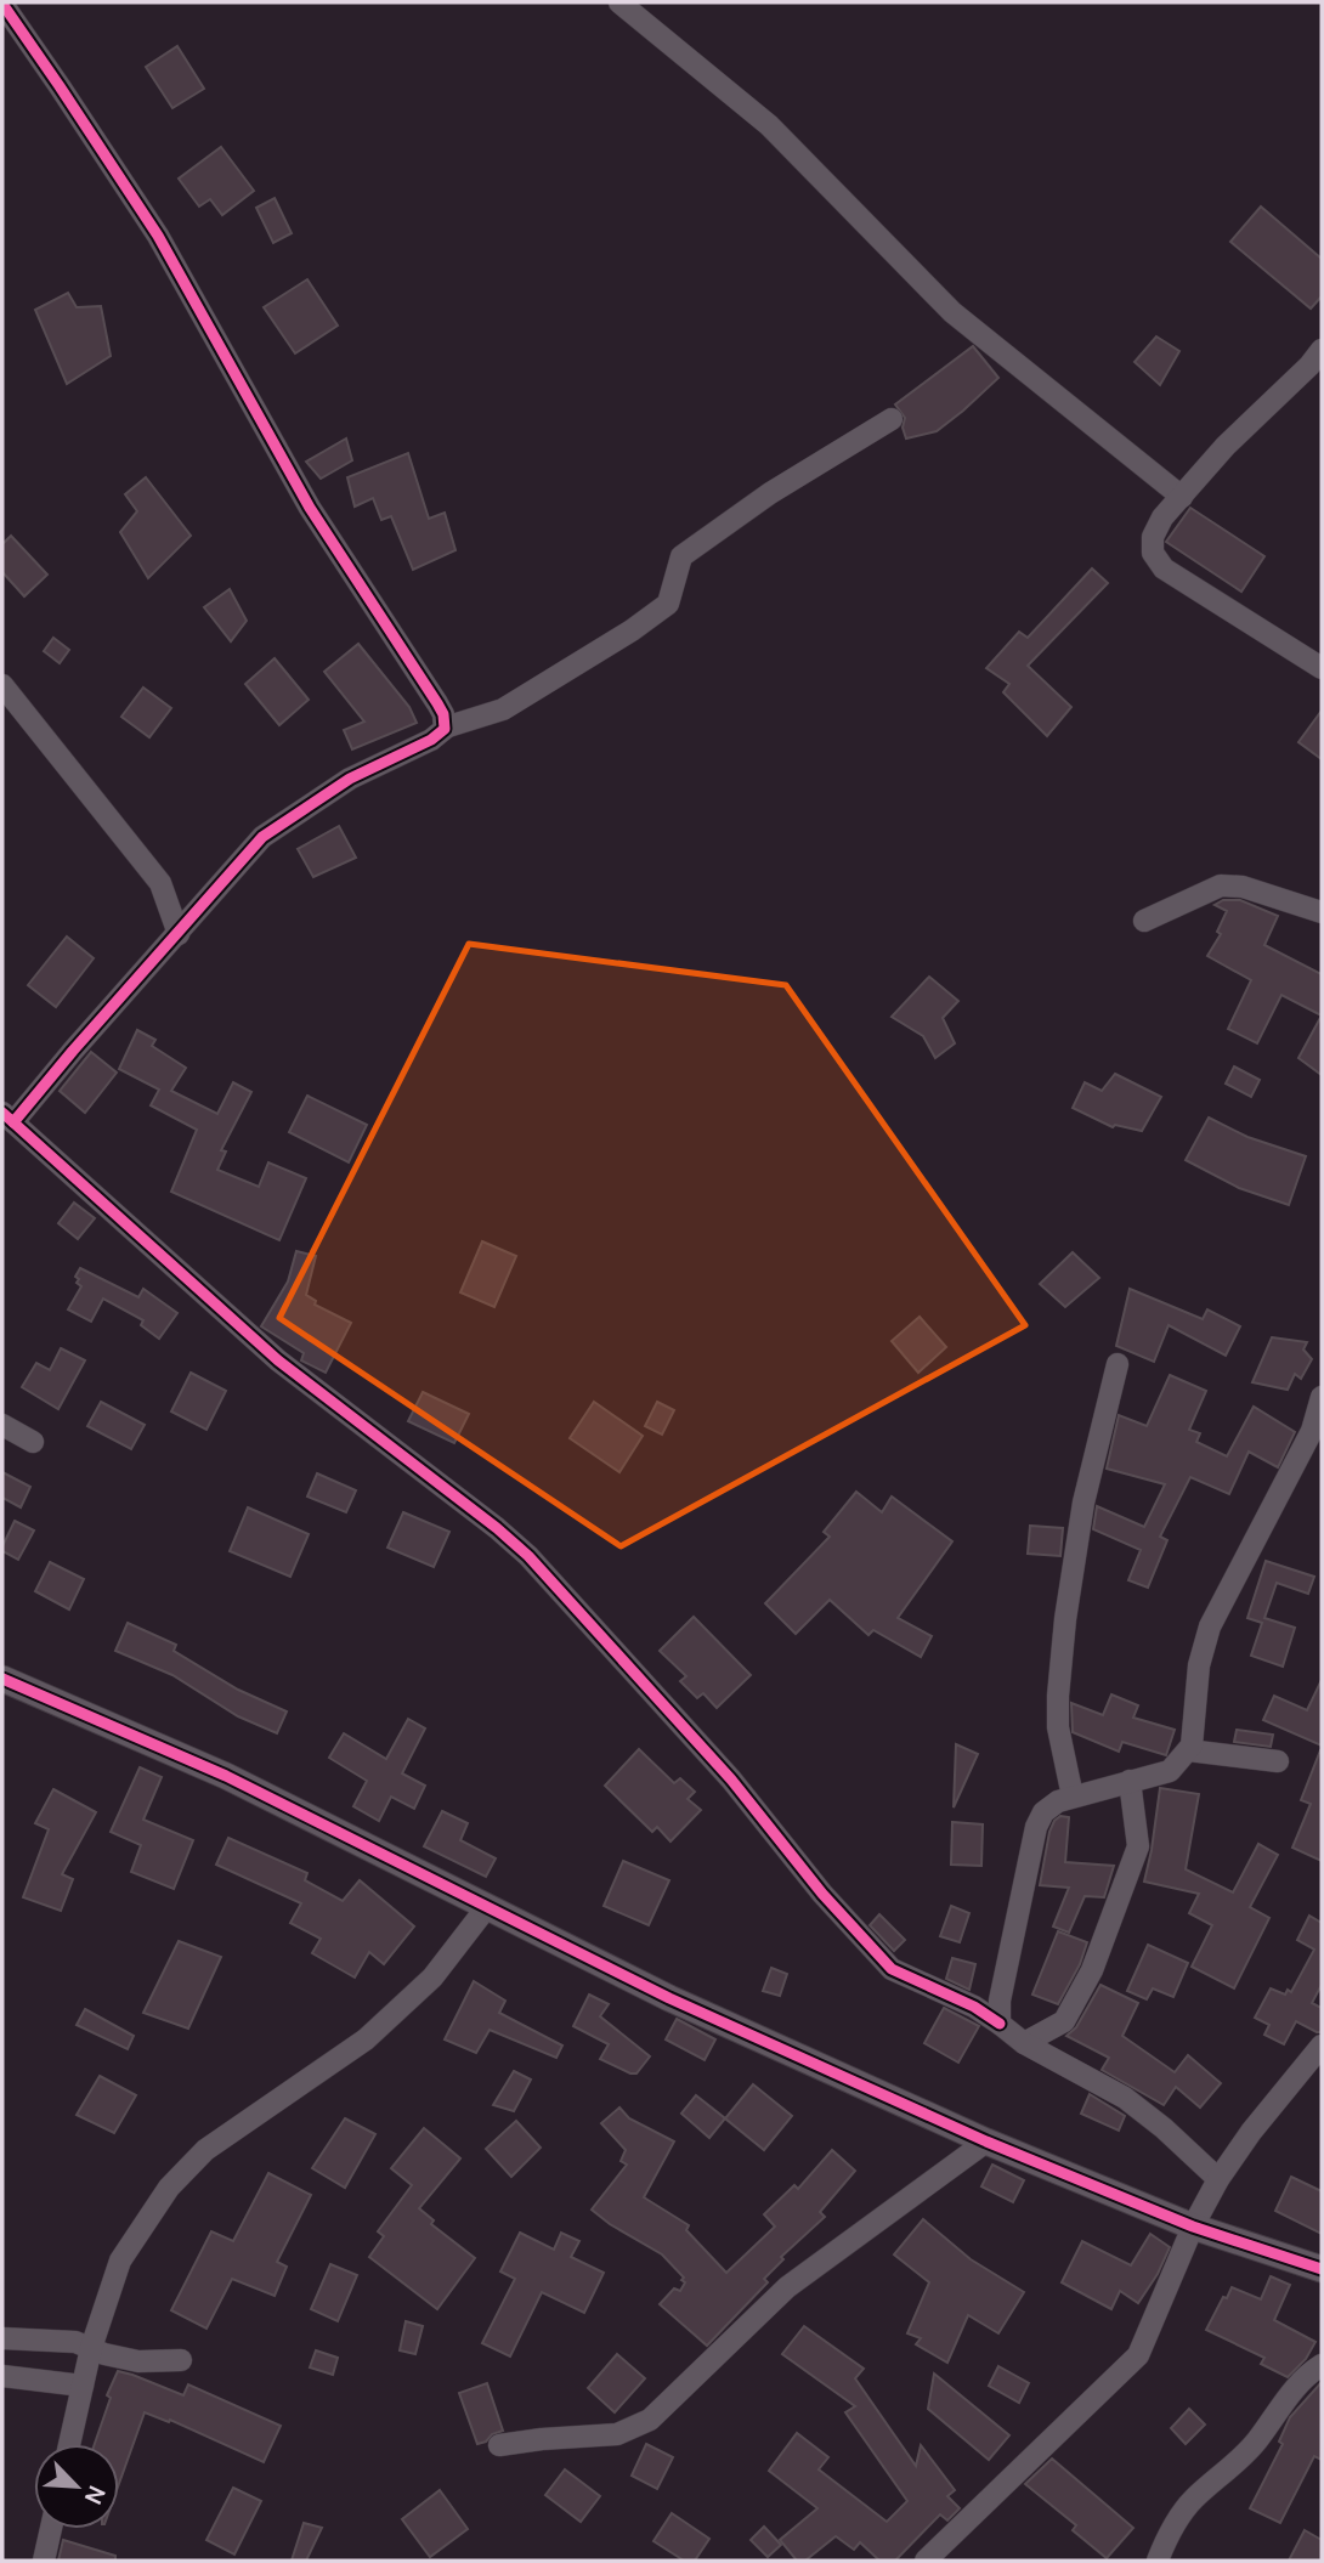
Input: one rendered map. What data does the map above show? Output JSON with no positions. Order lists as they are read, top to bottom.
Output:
{
  "north": "bottom right"
}
